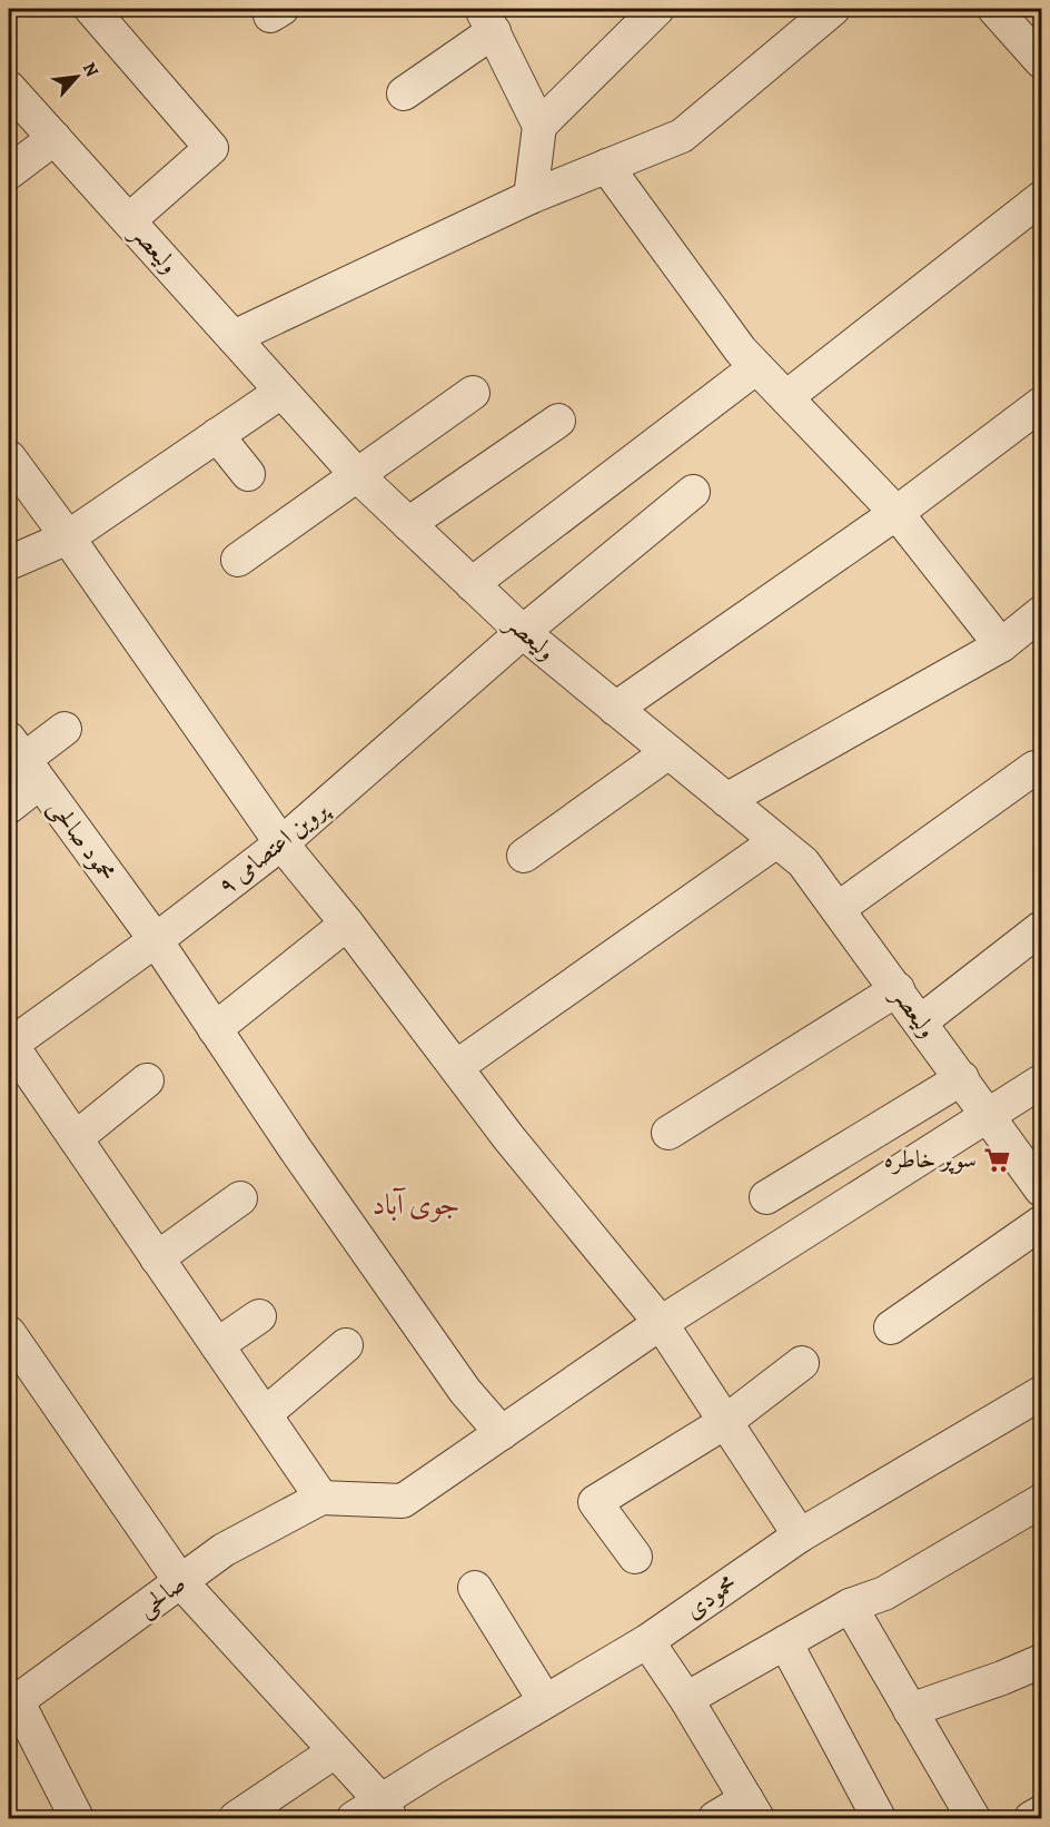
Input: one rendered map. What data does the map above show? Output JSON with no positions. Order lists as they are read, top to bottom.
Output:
{
  "streets": {
    "street": [
      "ولیعصر",
      "محمود صالحی",
      "پروین اعتصامی ۹",
      "صالحی",
      "محمودی"
    ]
  },
  "crossings": [
    ["ولیعصر", "پروین اعتصامی ۹"],
    ["محمود صالحی", "پروین اعتصامی ۹"]
  ],
  "districts": ["جوی آباد"],
  "places": {
    "supermarket": ["سوپر خاطره"]
  },
  "north": "top right"
}
